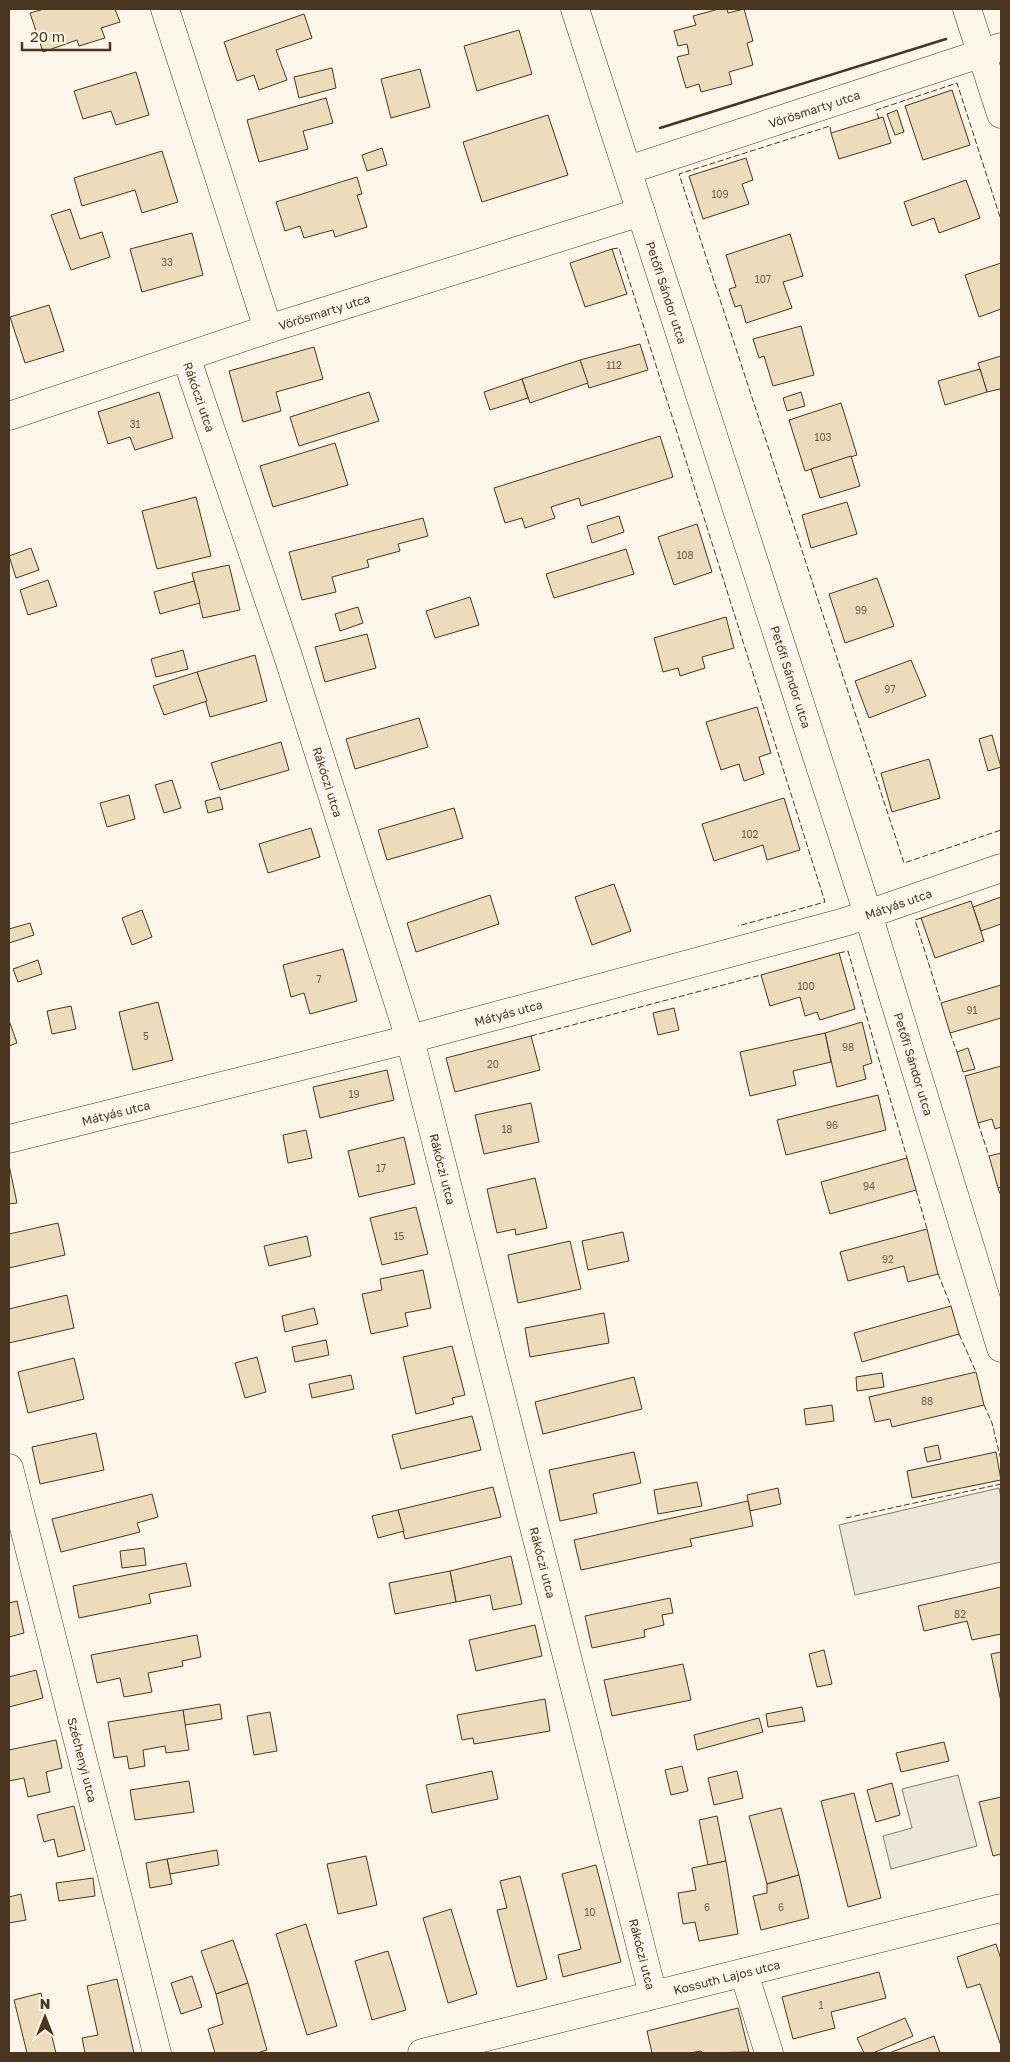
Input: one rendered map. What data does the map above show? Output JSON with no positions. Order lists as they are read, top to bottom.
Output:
{
  "streets": {
    "street": [
      "Vörösmarty utca",
      "Petőfi Sándor utca",
      "Rákóczi utca",
      "Mátyás utca",
      "Széchenyi utca",
      "Kossuth Lajos utca"
    ]
  },
  "crossings": [
    ["Vörösmarty utca", "Petőfi Sándor utca"],
    ["Vörösmarty utca", "Rákóczi utca"],
    ["Petőfi Sándor utca", "Mátyás utca"],
    ["Rákóczi utca", "Mátyás utca"],
    ["Rákóczi utca", "Kossuth Lajos utca"]
  ],
  "house_numbers": [
    "109",
    "33",
    "107",
    "112",
    "31",
    "103",
    "108",
    "99",
    "97",
    "102",
    "7",
    "100",
    "91",
    "5",
    "98",
    "20",
    "19",
    "96",
    "18",
    "17",
    "94",
    "15",
    "92",
    "88",
    "82",
    "6",
    "6",
    "10",
    "1"
  ],
  "scale_bar": "20 m",
  "north": "top"
}
